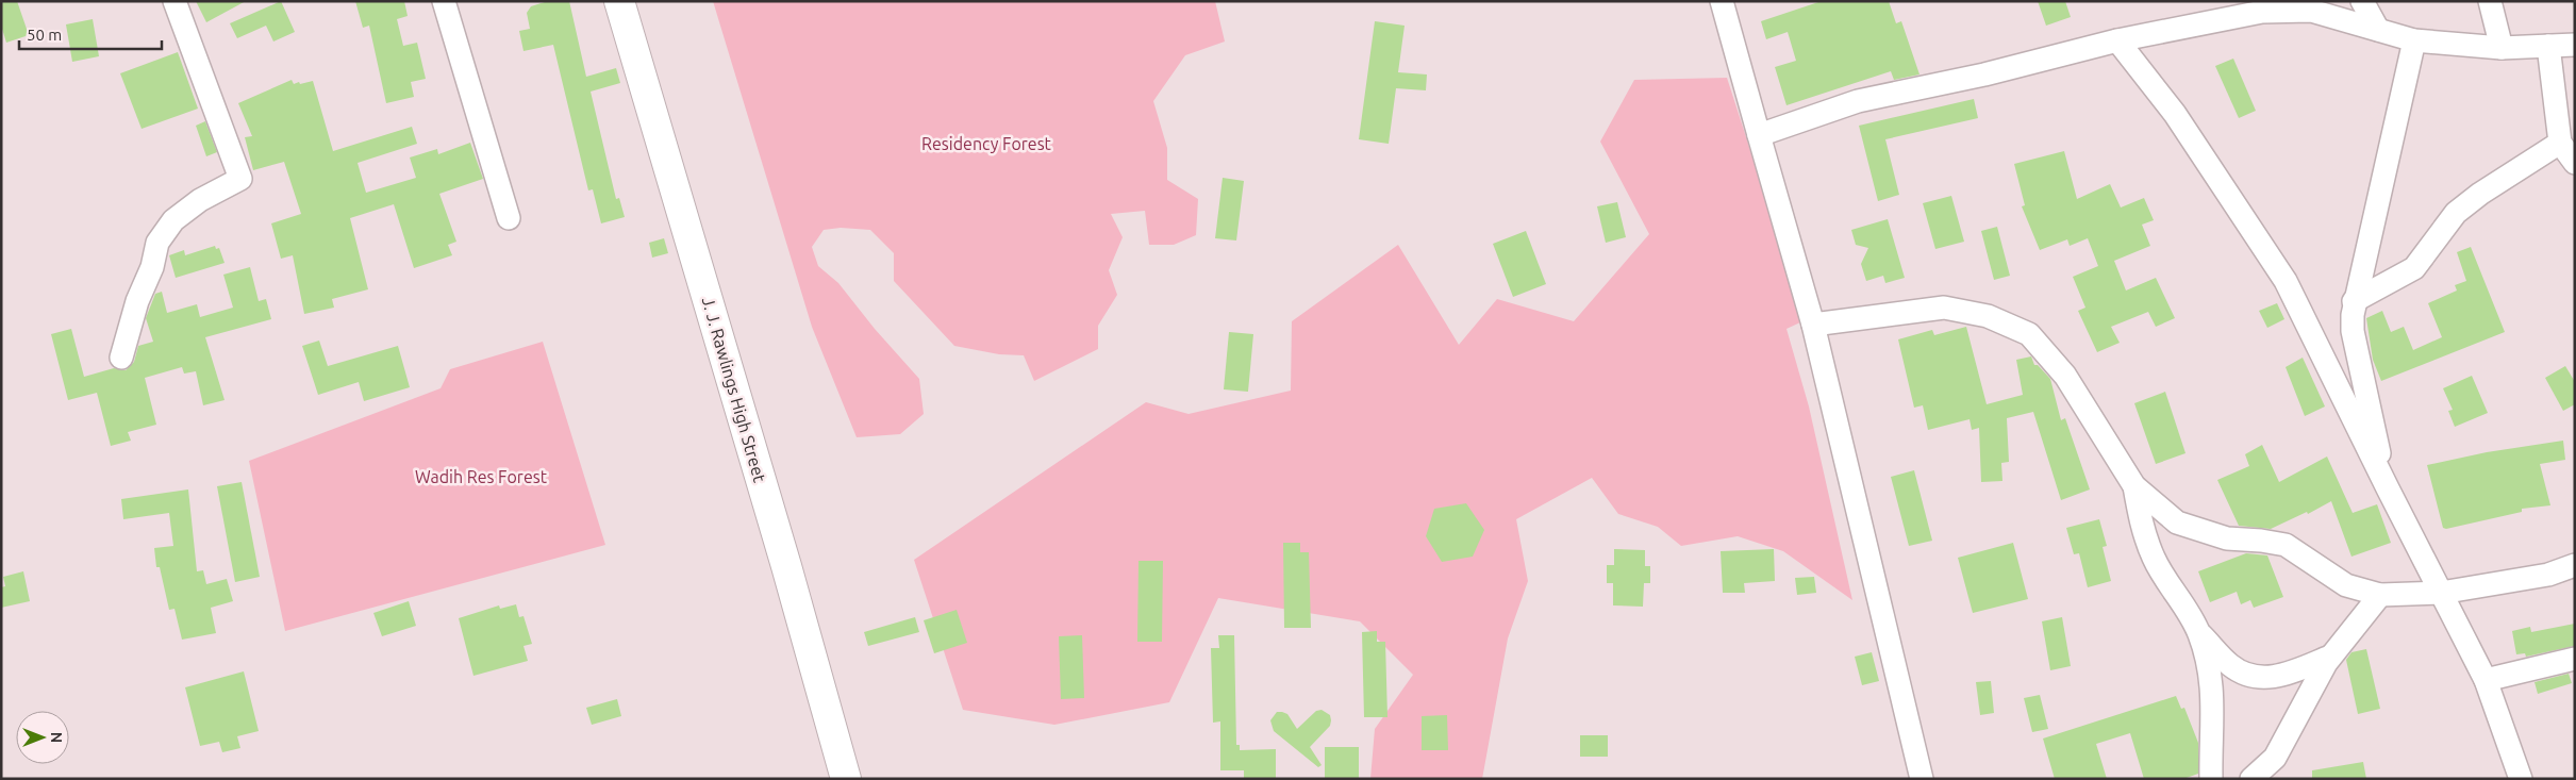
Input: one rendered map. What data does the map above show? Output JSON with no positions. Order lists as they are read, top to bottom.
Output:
{
  "streets": {
    "main road": ["J. J. Rawlings High Street"]
  },
  "parks": ["Residency Forest", "Wadih Res Forest"],
  "scale_bar": "50 m",
  "north": "right"
}
